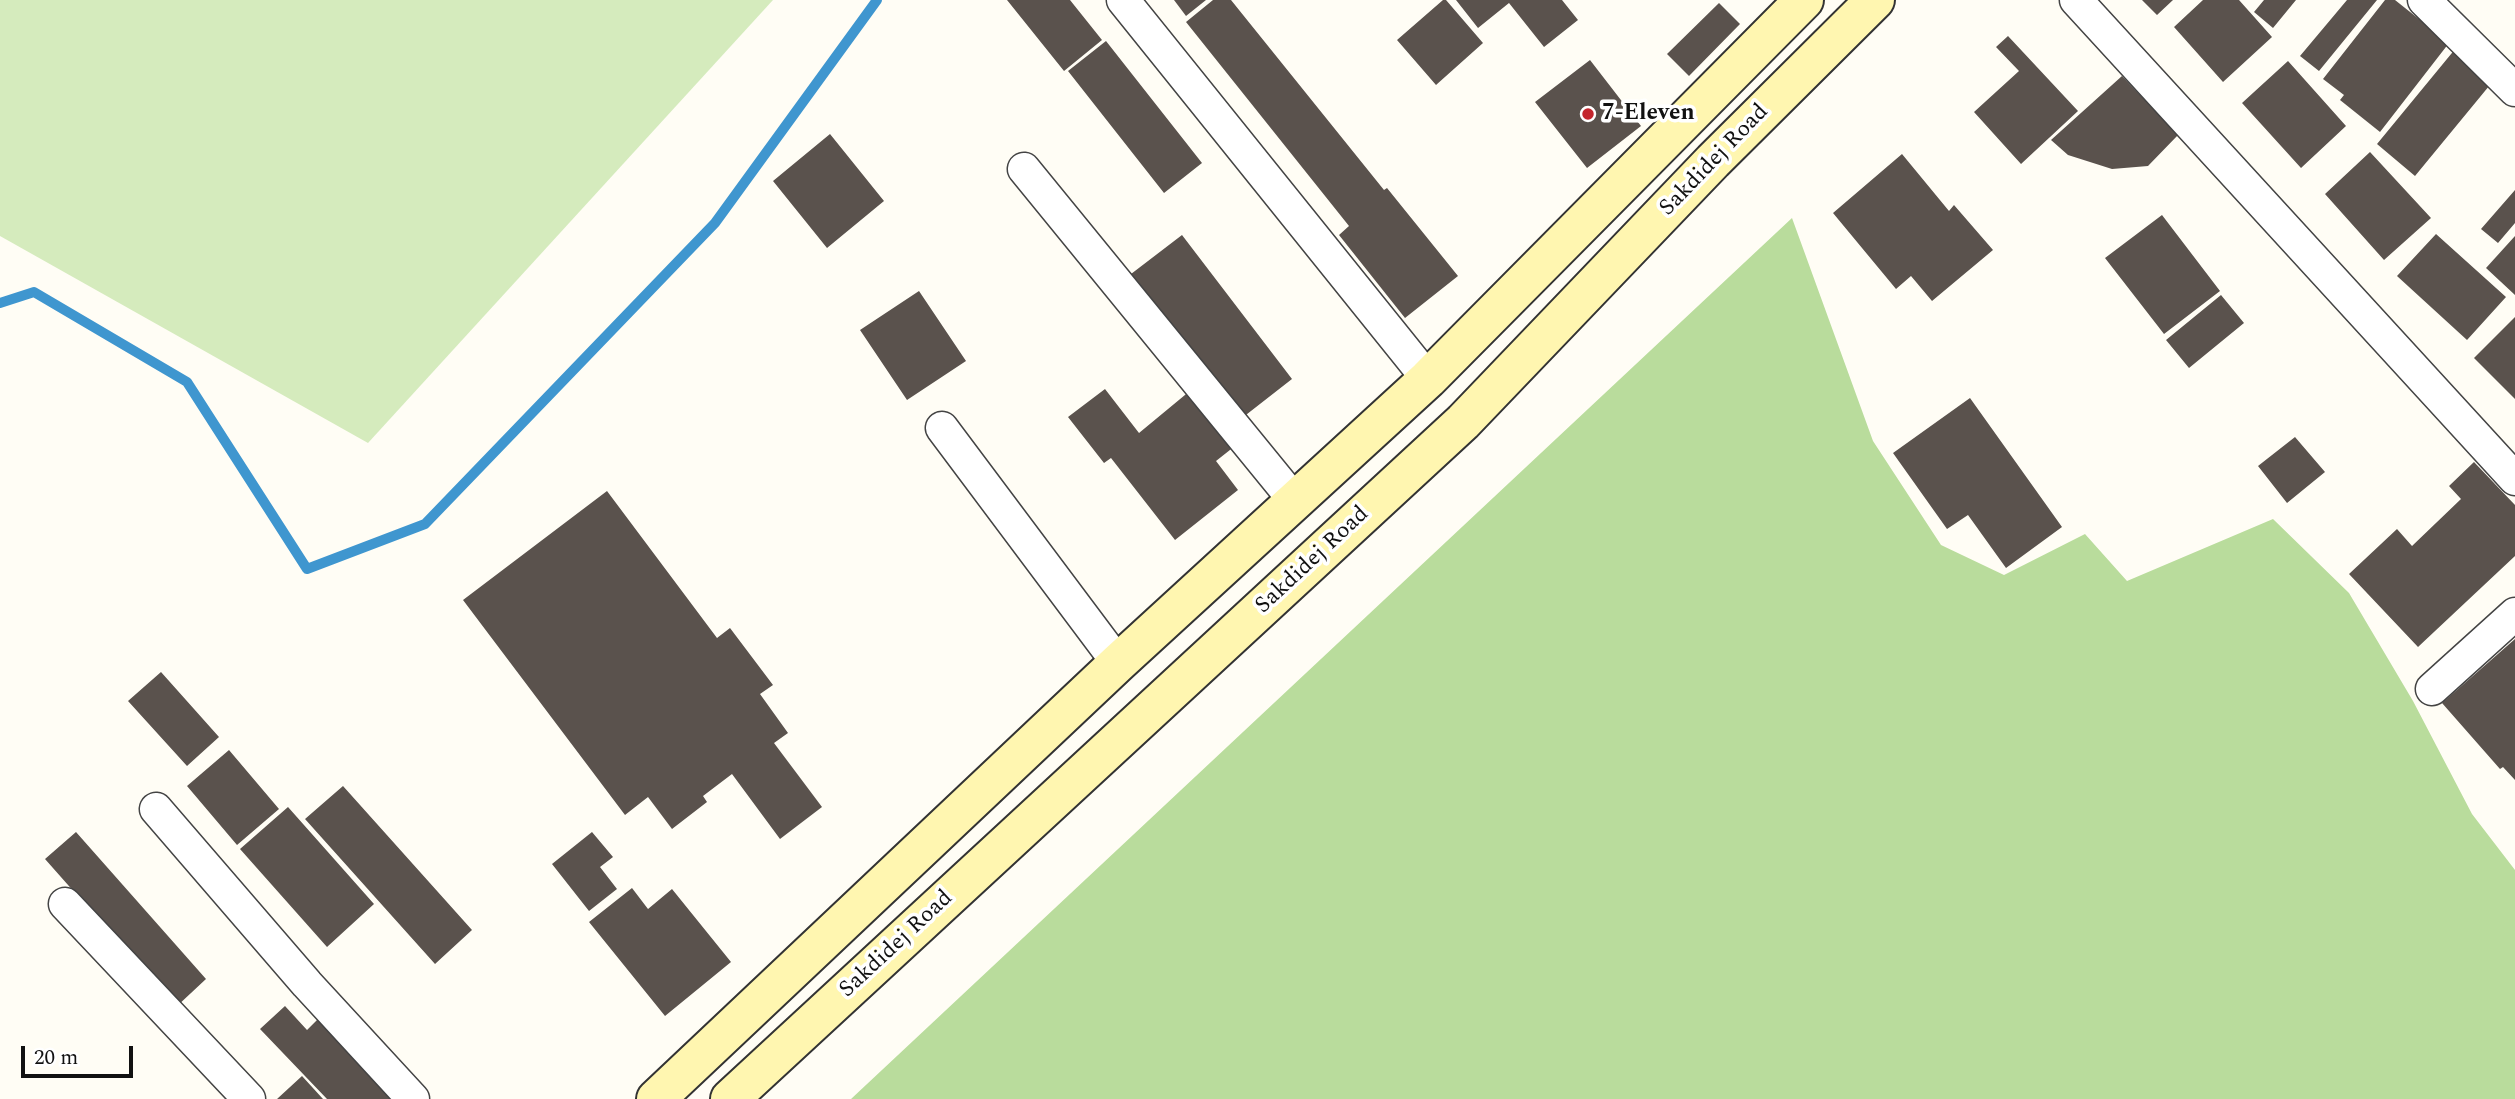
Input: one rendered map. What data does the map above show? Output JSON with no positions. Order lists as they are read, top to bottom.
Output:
{
  "streets": {
    "main road": ["Sakdidej Road"]
  },
  "places": ["7-Eleven"],
  "scale_bar": "20 m"
}
